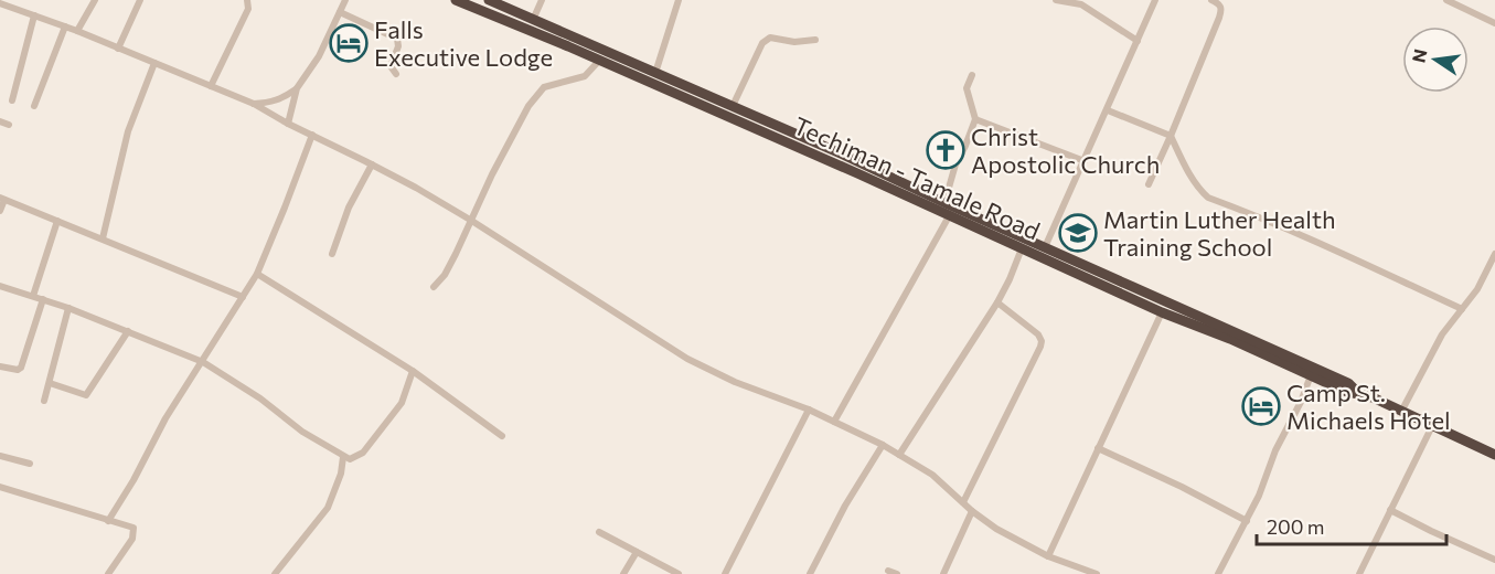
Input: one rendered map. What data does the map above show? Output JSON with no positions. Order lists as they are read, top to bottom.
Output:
{
  "streets": {
    "highway": ["Techiman - Tamale Road"]
  },
  "places": {
    "hotel": ["Falls Executive Lodge", "Camp St. Michaels Hotel"],
    "church": ["Christ Apostolic Church"],
    "school or university": ["Martin Luther Health Training School"]
  },
  "scale_bar": "200 m",
  "north": "left"
}
